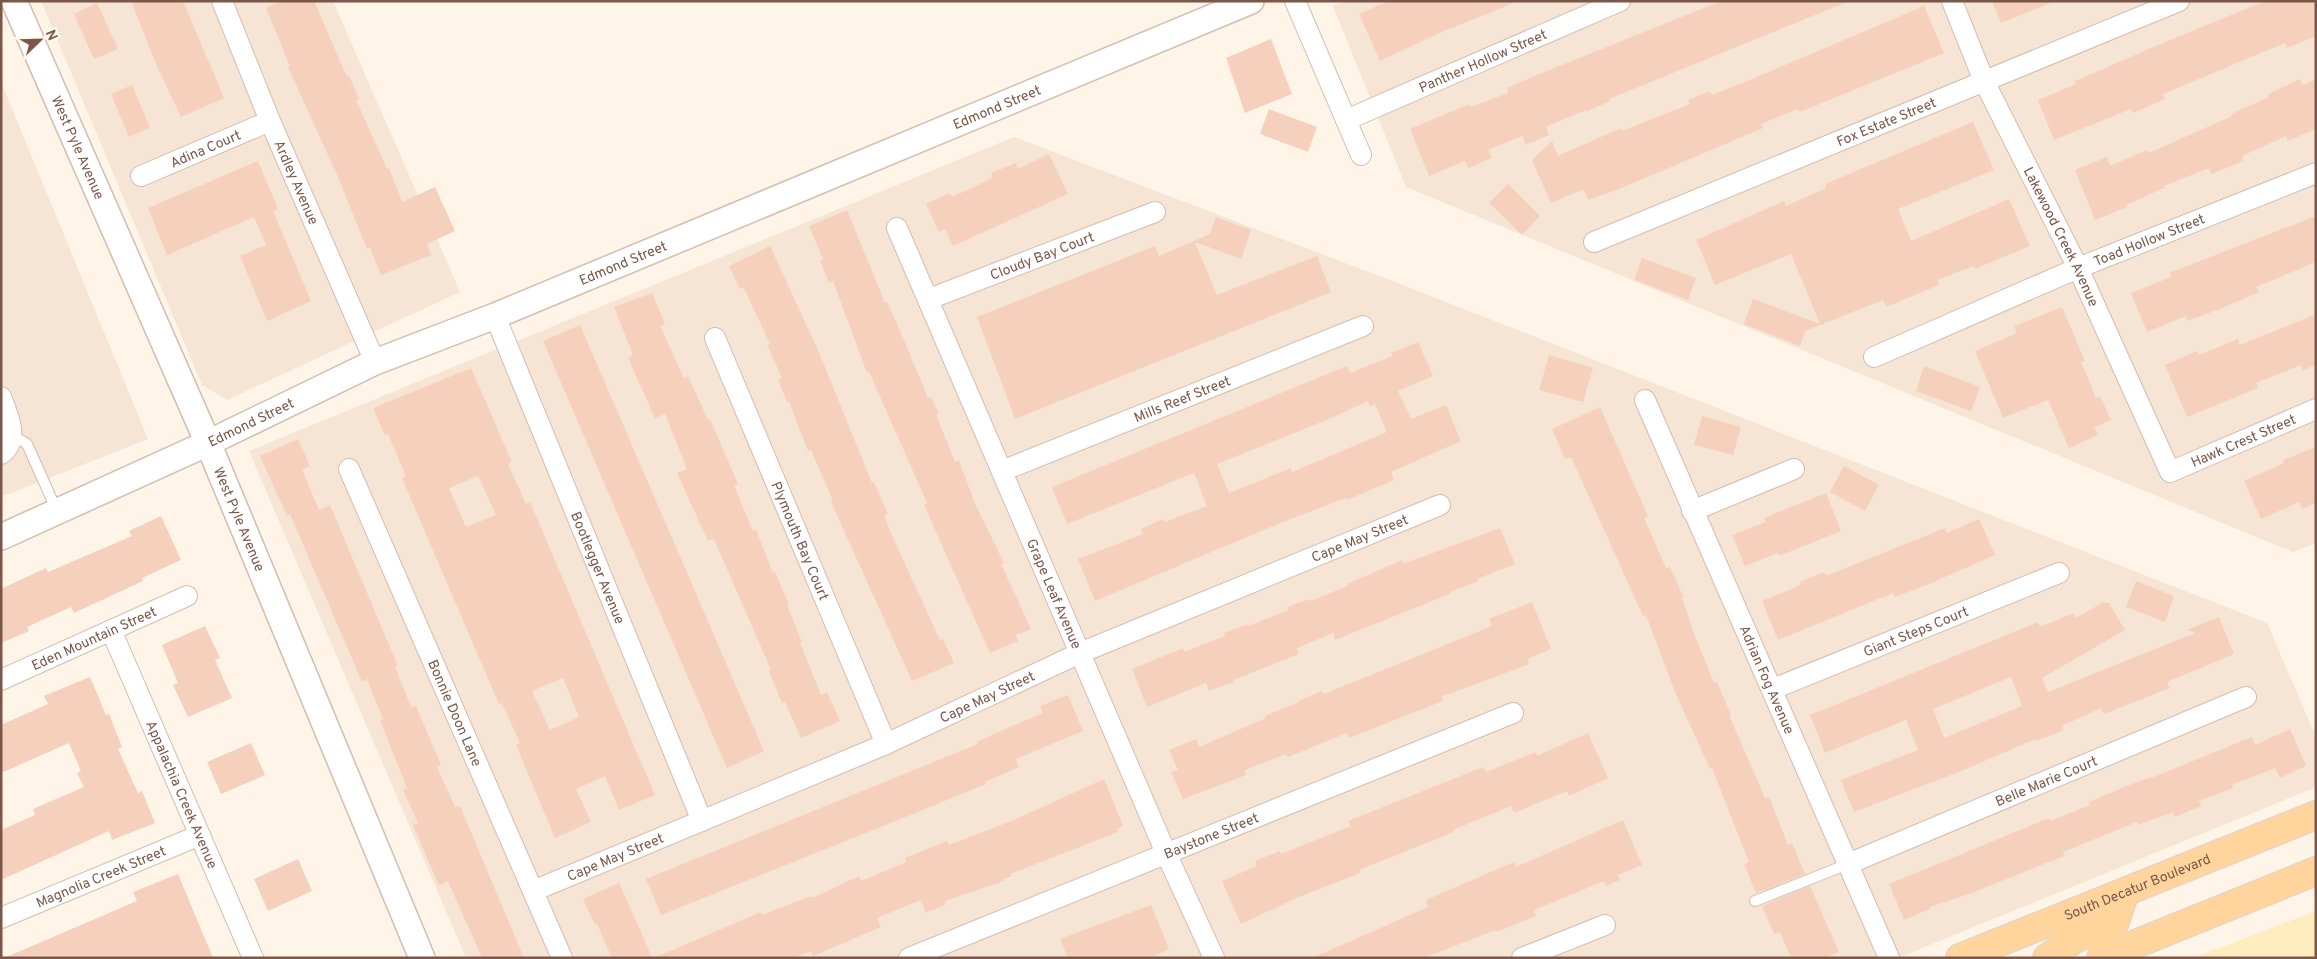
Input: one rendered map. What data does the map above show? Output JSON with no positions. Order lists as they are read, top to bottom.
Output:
{
  "streets": {
    "main road": ["South Decatur Boulevard"],
    "street": [
      "Panther Hollow Street",
      "Edmond Street",
      "Fox Estate Street",
      "West Pyle Avenue",
      "Adina Court",
      "Ardley Avenue",
      "Lakewood Creek Avenue",
      "Toad Hollow Street",
      "Cloudy Bay Court",
      "Mills Reef Street",
      "Hawk Crest Street",
      "Cape May Street",
      "Plymouth Bay Court",
      "Bootlegger Avenue",
      "Grape Leaf Avenue",
      "Giant Steps Court",
      "Eden Mountain Street",
      "Adrian Fog Avenue",
      "Bonnie Doon Lane",
      "Belle Marie Court",
      "Appalachia Creek Avenue",
      "Baystone Street",
      "Magnolia Creek Street"
    ]
  },
  "crossings": [
    ["Edmond Street", "West Pyle Avenue"],
    ["Edmond Street", "Ardley Avenue"],
    ["Edmond Street", "Bootlegger Avenue"],
    ["Fox Estate Street", "Lakewood Creek Avenue"],
    ["Adina Court", "Ardley Avenue"],
    ["Lakewood Creek Avenue", "Toad Hollow Street"],
    ["Lakewood Creek Avenue", "Hawk Crest Street"],
    ["Cloudy Bay Court", "Grape Leaf Avenue"],
    ["Mills Reef Street", "Grape Leaf Avenue"],
    ["Cape May Street", "Plymouth Bay Court"],
    ["Cape May Street", "Bootlegger Avenue"],
    ["Cape May Street", "Grape Leaf Avenue"],
    ["Cape May Street", "Bonnie Doon Lane"],
    ["Grape Leaf Avenue", "Baystone Street"],
    ["Giant Steps Court", "Adrian Fog Avenue"],
    ["Eden Mountain Street", "Appalachia Creek Avenue"],
    ["Adrian Fog Avenue", "Belle Marie Court"],
    ["Appalachia Creek Avenue", "Magnolia Creek Street"]
  ],
  "north": "top right"
}
